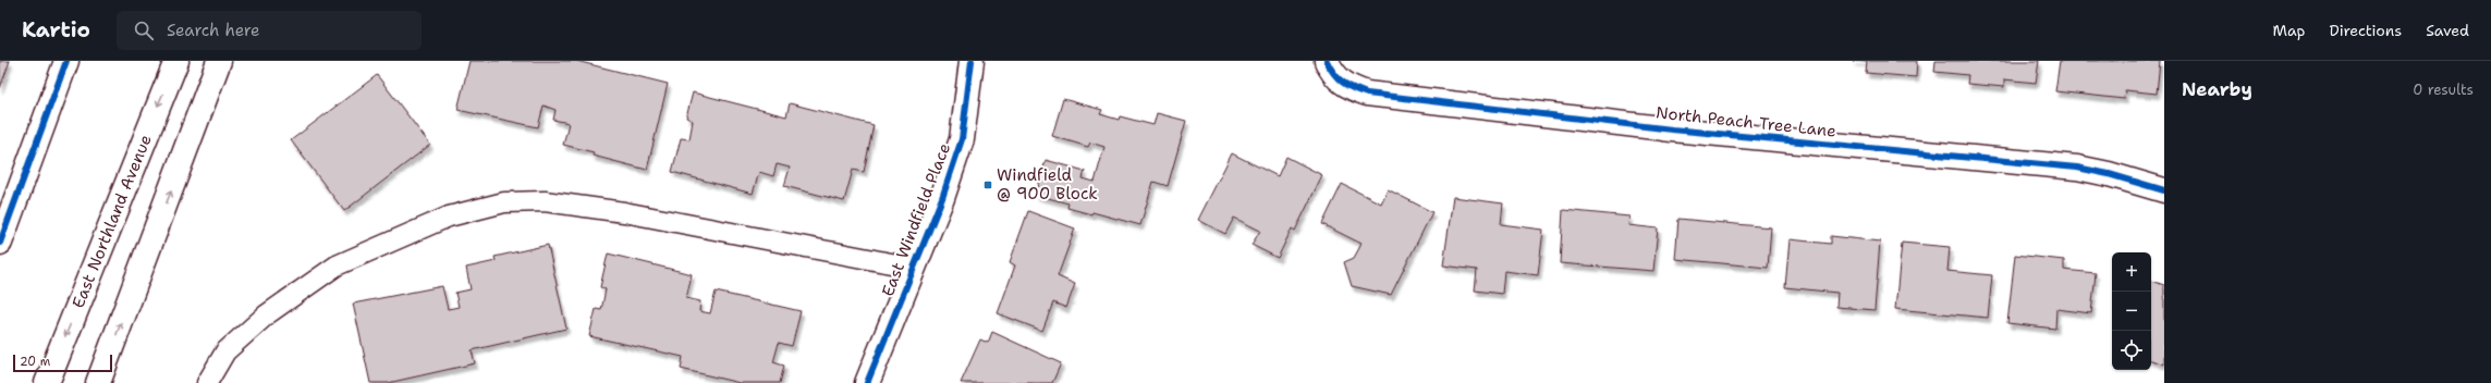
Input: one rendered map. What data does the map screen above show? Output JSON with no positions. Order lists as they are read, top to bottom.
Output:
{
  "streets": {
    "street": ["North Peach Tree Lane", "East Windfield Place", "East Northland Avenue"]
  },
  "places": {
    "transit": ["Windfield @ 900 Block"]
  },
  "scale_bar": "20 m",
  "page": {
    "header": "Kartio",
    "search": "Search here",
    "nav": ["Map", "Directions", "Saved"],
    "heading": ["Nearby", "0 results"],
    "map_buttons": ["+", "−"],
    "scale": "20 m"
  }
}
